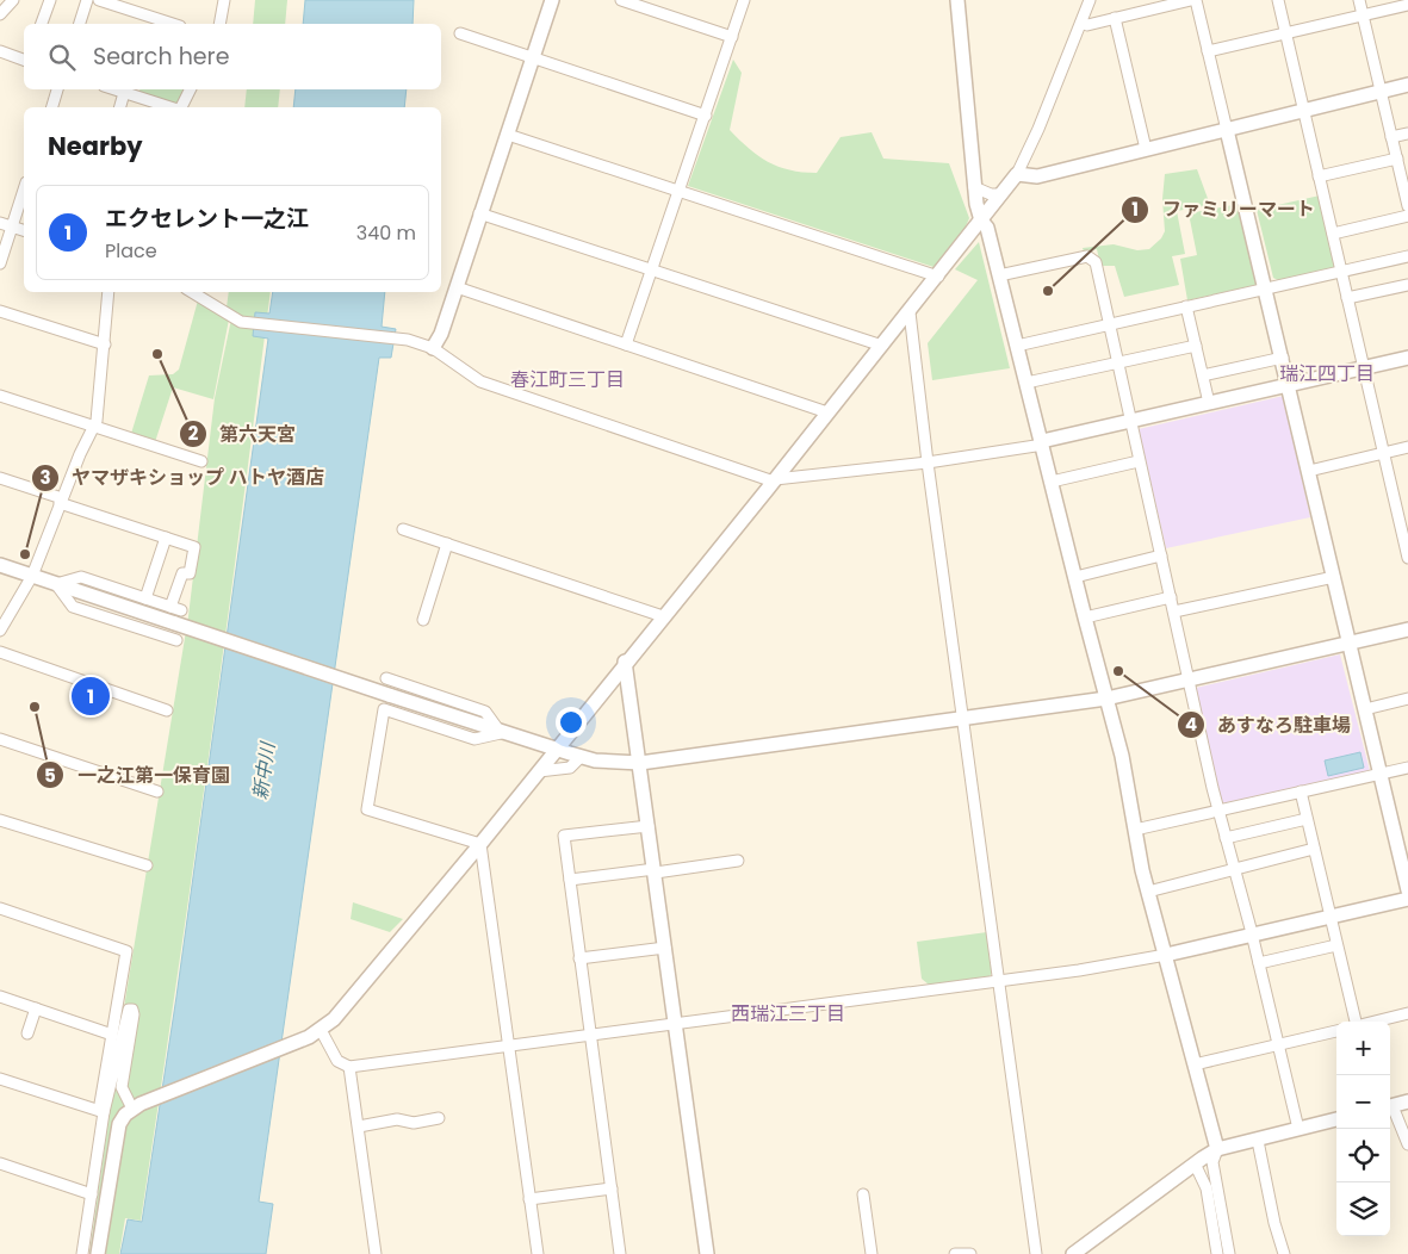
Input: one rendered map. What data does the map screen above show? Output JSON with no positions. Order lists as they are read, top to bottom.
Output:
{
  "districts": ["瑞江四丁目", "春江町三丁目", "西瑞江三丁目"],
  "water": ["新中川"],
  "places": [
    "ファミリーマート",
    "第六天宮",
    "ヤマザキショップ ハトヤ酒店",
    "あすなろ駐車場",
    "一之江第一保育園"
  ],
  "page": {
    "search": "Search here",
    "heading": "Nearby",
    "list": [
      {
        "mark": "1",
        "name": "エクセレント一之江",
        "note": "Place",
        "value": "340 m"
      }
    ],
    "pins": "1",
    "map_buttons": ["+", "−"]
  }
}
